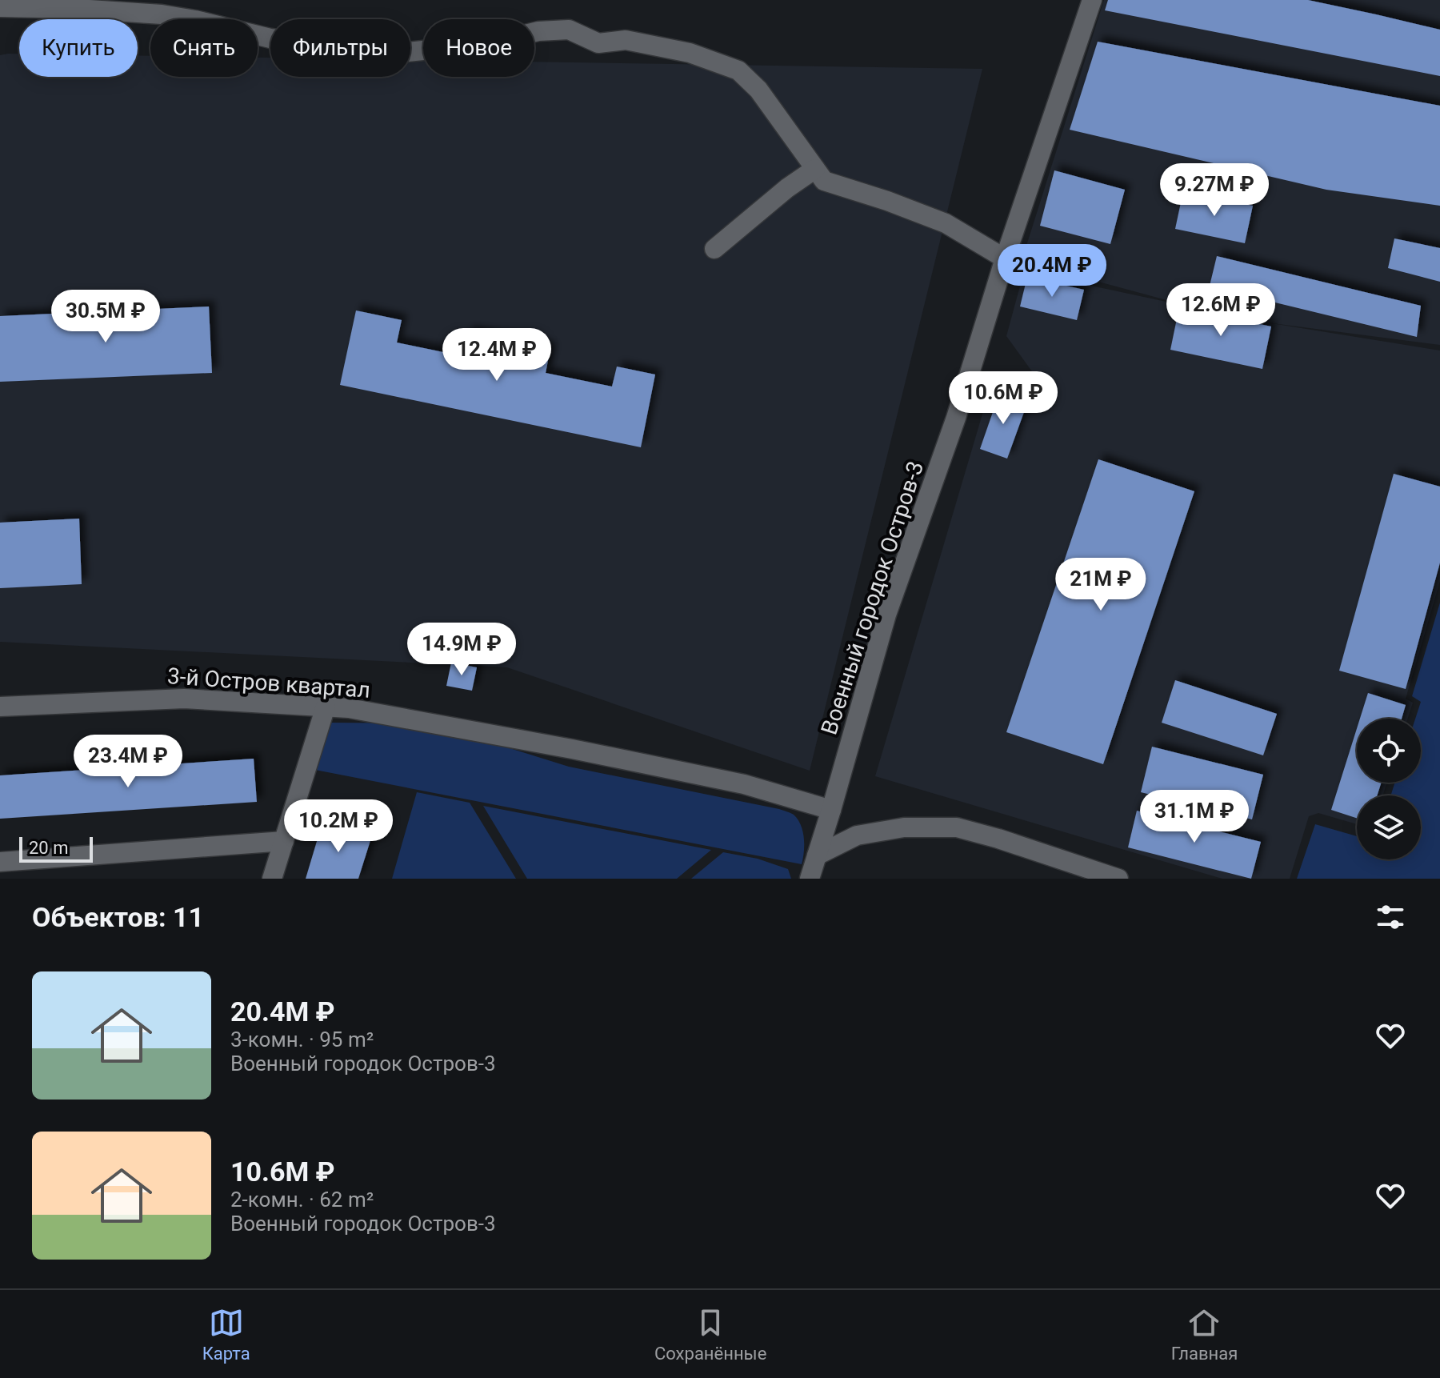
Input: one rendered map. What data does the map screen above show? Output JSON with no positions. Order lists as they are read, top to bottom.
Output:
{
  "streets": {
    "street": ["Военный городок Остров-3", "3-й Остров квартал"]
  },
  "crossings": [
    ["Военный городок Остров-3", "3-й Остров квартал"]
  ],
  "scale_bar": "20 m",
  "page": {
    "chip": [
      "Купить",
      "Снять",
      "Фильтры",
      "Новое"
    ],
    "price": [
      "9.27M ₽",
      "20.4M ₽",
      "12.6M ₽",
      "30.5M ₽",
      "12.4M ₽",
      "10.6M ₽",
      "21M ₽",
      "14.9M ₽",
      "23.4M ₽",
      "31.1M ₽",
      "10.2M ₽"
    ],
    "scale": "20 m",
    "heading": "Объектов: 11",
    "list": [
      {
        "name": "20.4M ₽",
        "note": "3-комн. · 95 m² · Военный городок Остров-3"
      },
      {
        "name": "10.6M ₽",
        "note": "2-комн. · 62 m² · Военный городок Остров-3"
      }
    ],
    "tabs": ["Карта", "Сохранённые", "Главная"]
  }
}
